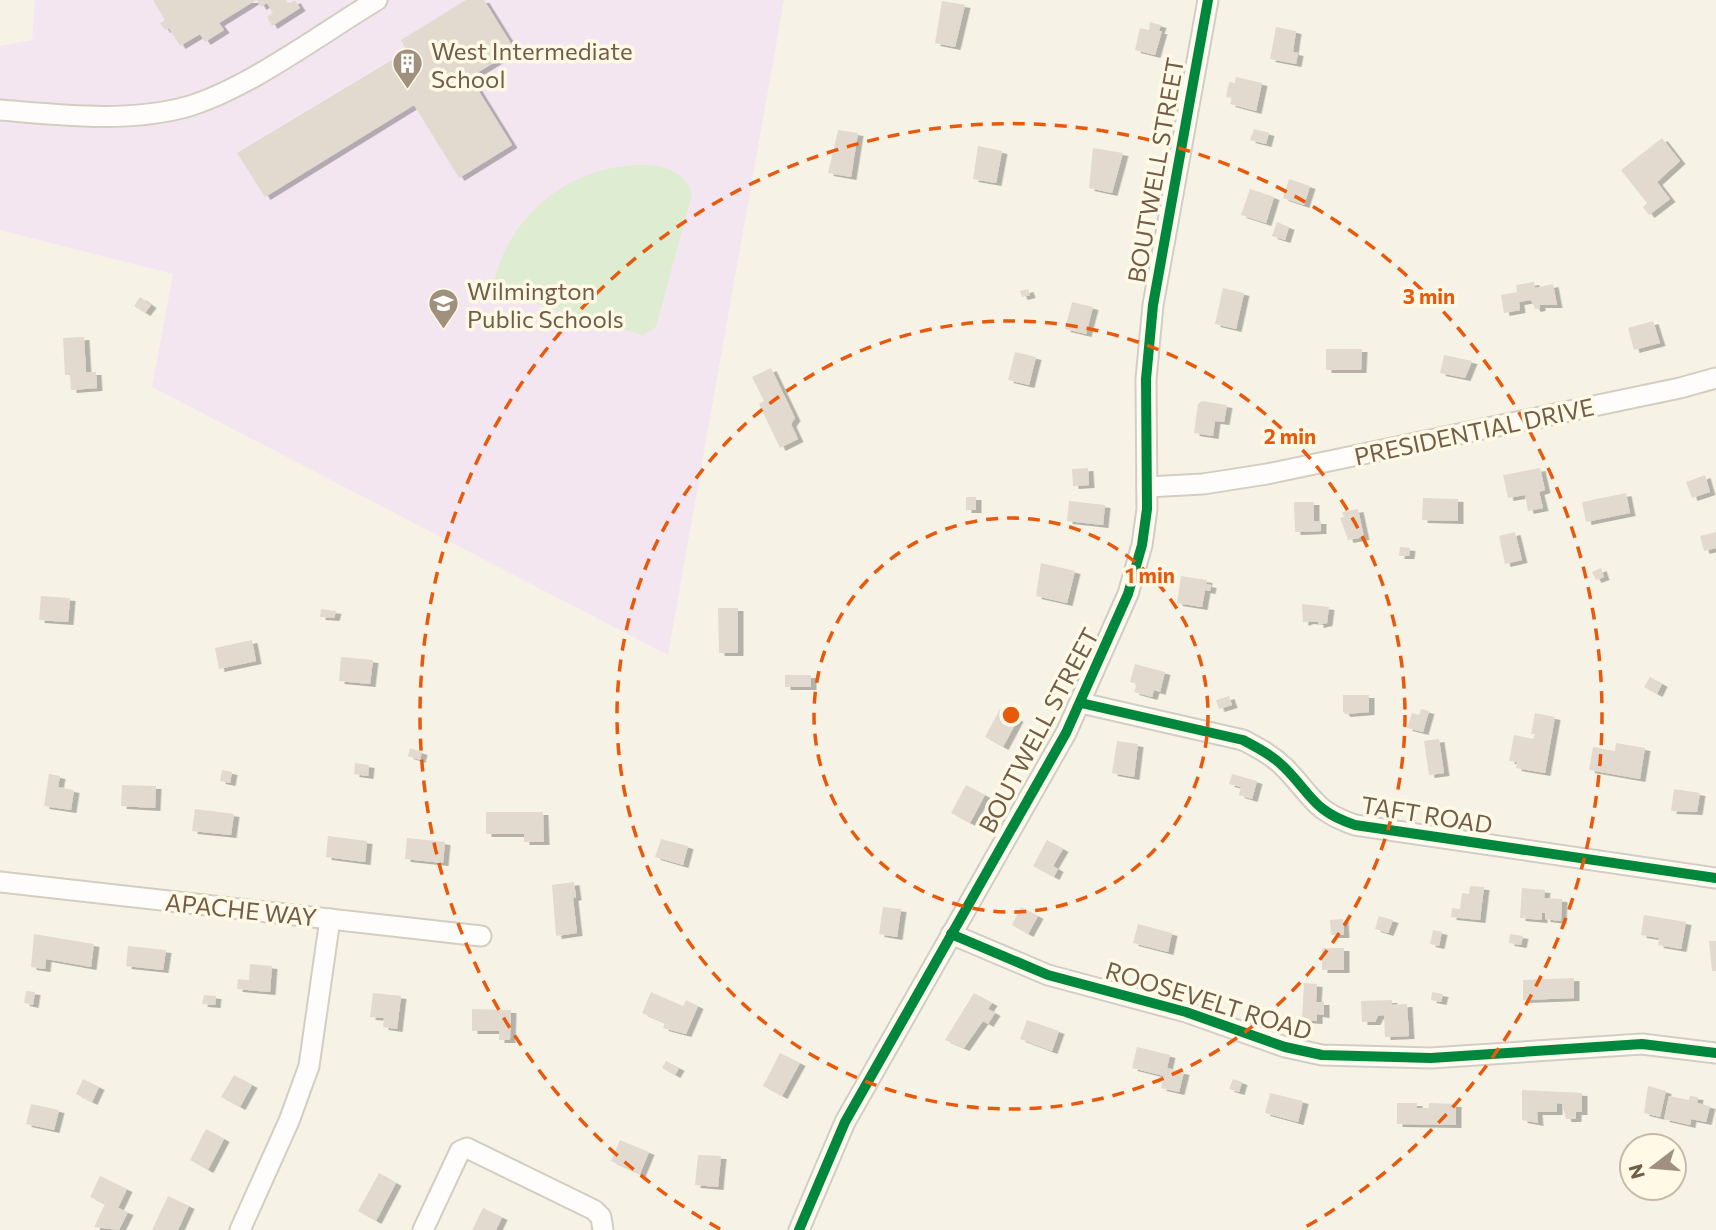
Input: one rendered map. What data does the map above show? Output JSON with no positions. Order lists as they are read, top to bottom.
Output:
{
  "streets": {
    "street": [
      "BOUTWELL STREET",
      "PRESIDENTIAL DRIVE",
      "TAFT ROAD",
      "APACHE WAY",
      "ROOSEVELT ROAD"
    ]
  },
  "crossings": [
    ["BOUTWELL STREET", "PRESIDENTIAL DRIVE"],
    ["BOUTWELL STREET", "TAFT ROAD"],
    ["BOUTWELL STREET", "ROOSEVELT ROAD"]
  ],
  "places": {
    "building": ["West Intermediate School"],
    "school or university": ["Wilmington Public Schools"]
  },
  "north": "left",
  "rings": ["3 min", "2 min", "1 min"]
}
